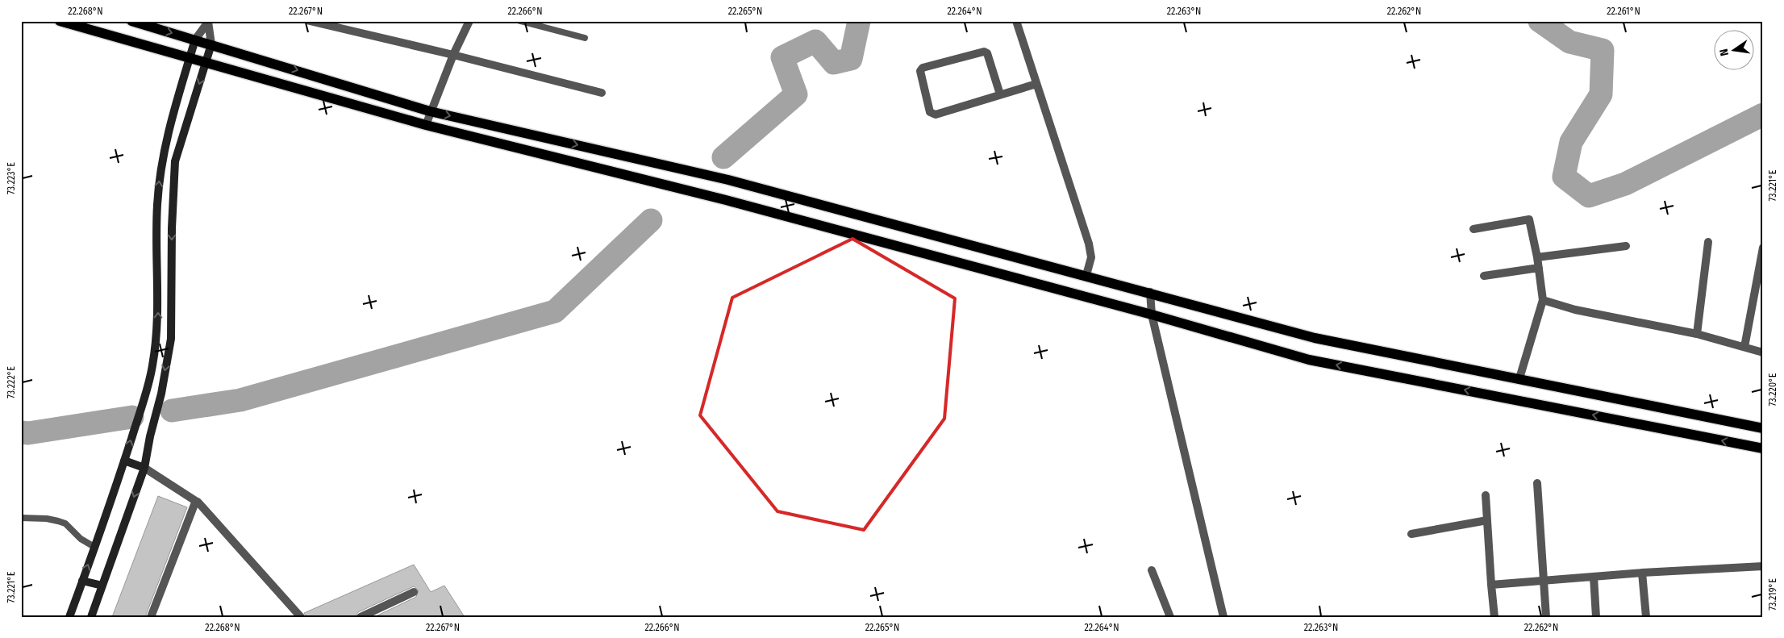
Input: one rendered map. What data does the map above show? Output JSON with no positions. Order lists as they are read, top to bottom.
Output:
{
  "north": "left",
  "coordinates": [
    "22.268°N",
    "22.267°N",
    "22.266°N",
    "22.265°N",
    "22.264°N",
    "22.263°N",
    "22.262°N",
    "22.261°N",
    "73.223°E",
    "73.221°E",
    "73.222°E",
    "73.220°E",
    "73.219°E"
  ]
}
